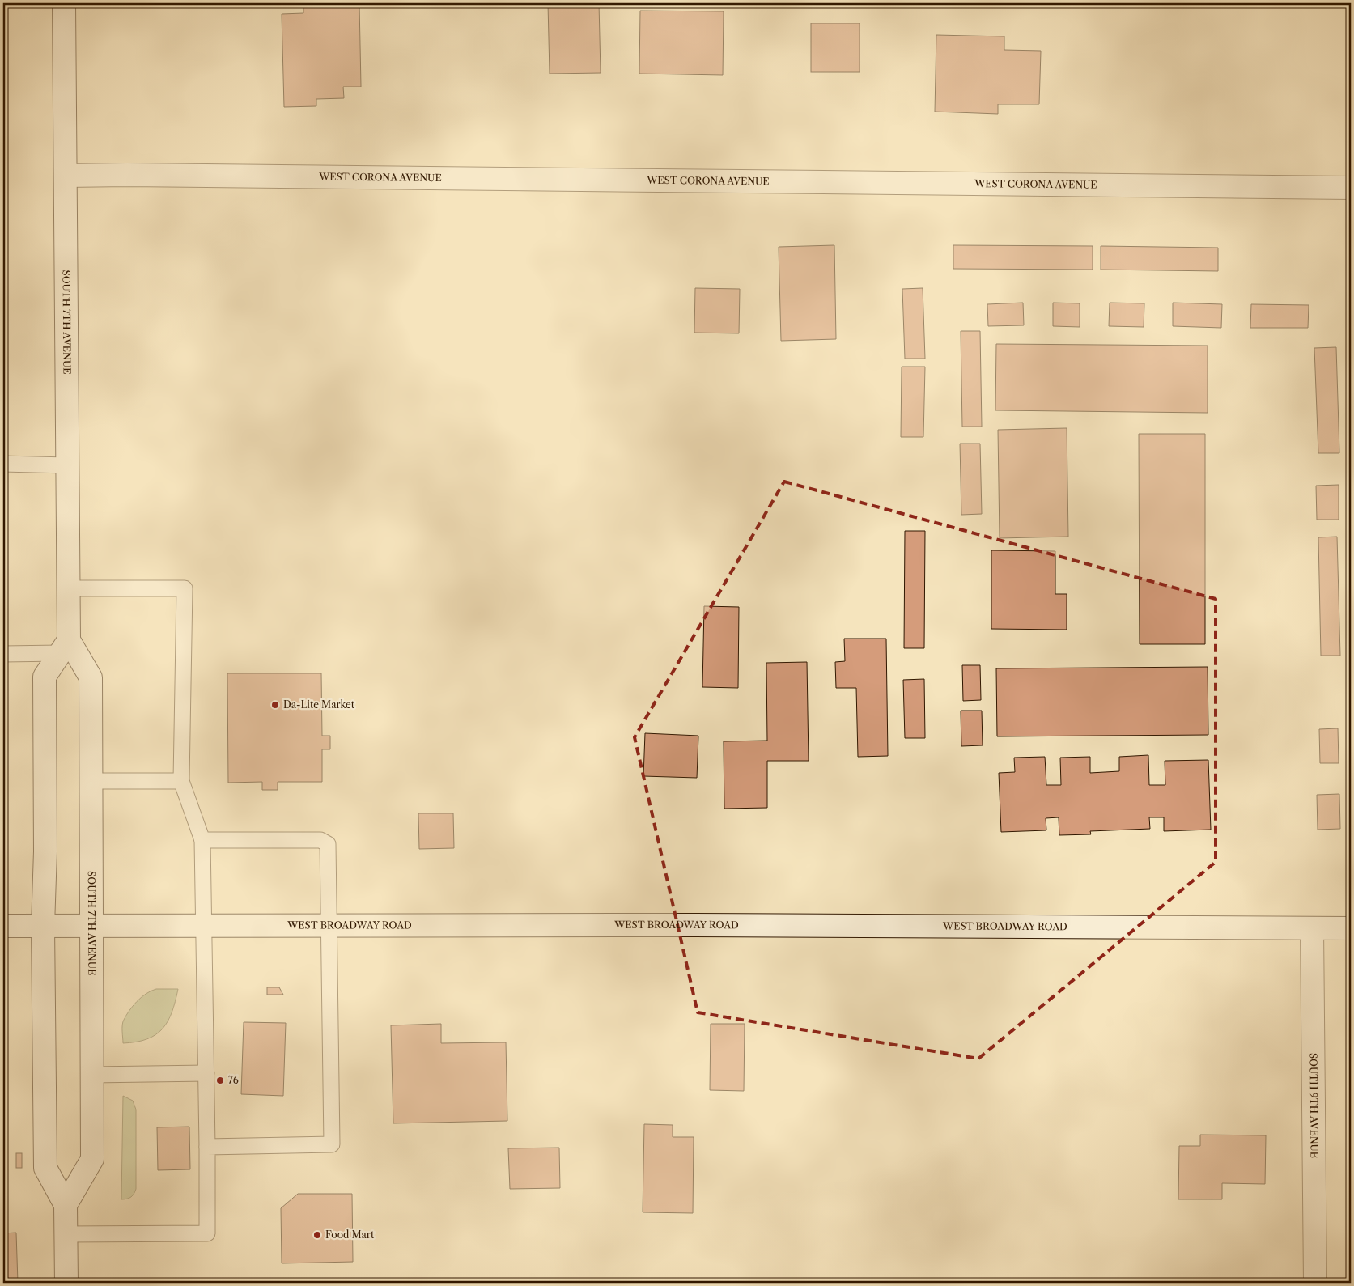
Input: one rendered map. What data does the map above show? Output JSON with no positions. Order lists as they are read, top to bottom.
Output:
{
  "streets": {
    "main road": [
      "WEST CORONA AVENUE",
      "SOUTH 7TH AVENUE",
      "WEST BROADWAY ROAD",
      "SOUTH 9TH AVENUE"
    ]
  },
  "crossings": [
    ["WEST CORONA AVENUE", "SOUTH 7TH AVENUE"],
    ["SOUTH 7TH AVENUE", "WEST BROADWAY ROAD"],
    ["WEST BROADWAY ROAD", "SOUTH 9TH AVENUE"]
  ],
  "places": ["Da-Lite Market", "76", "Food Mart"]
}
